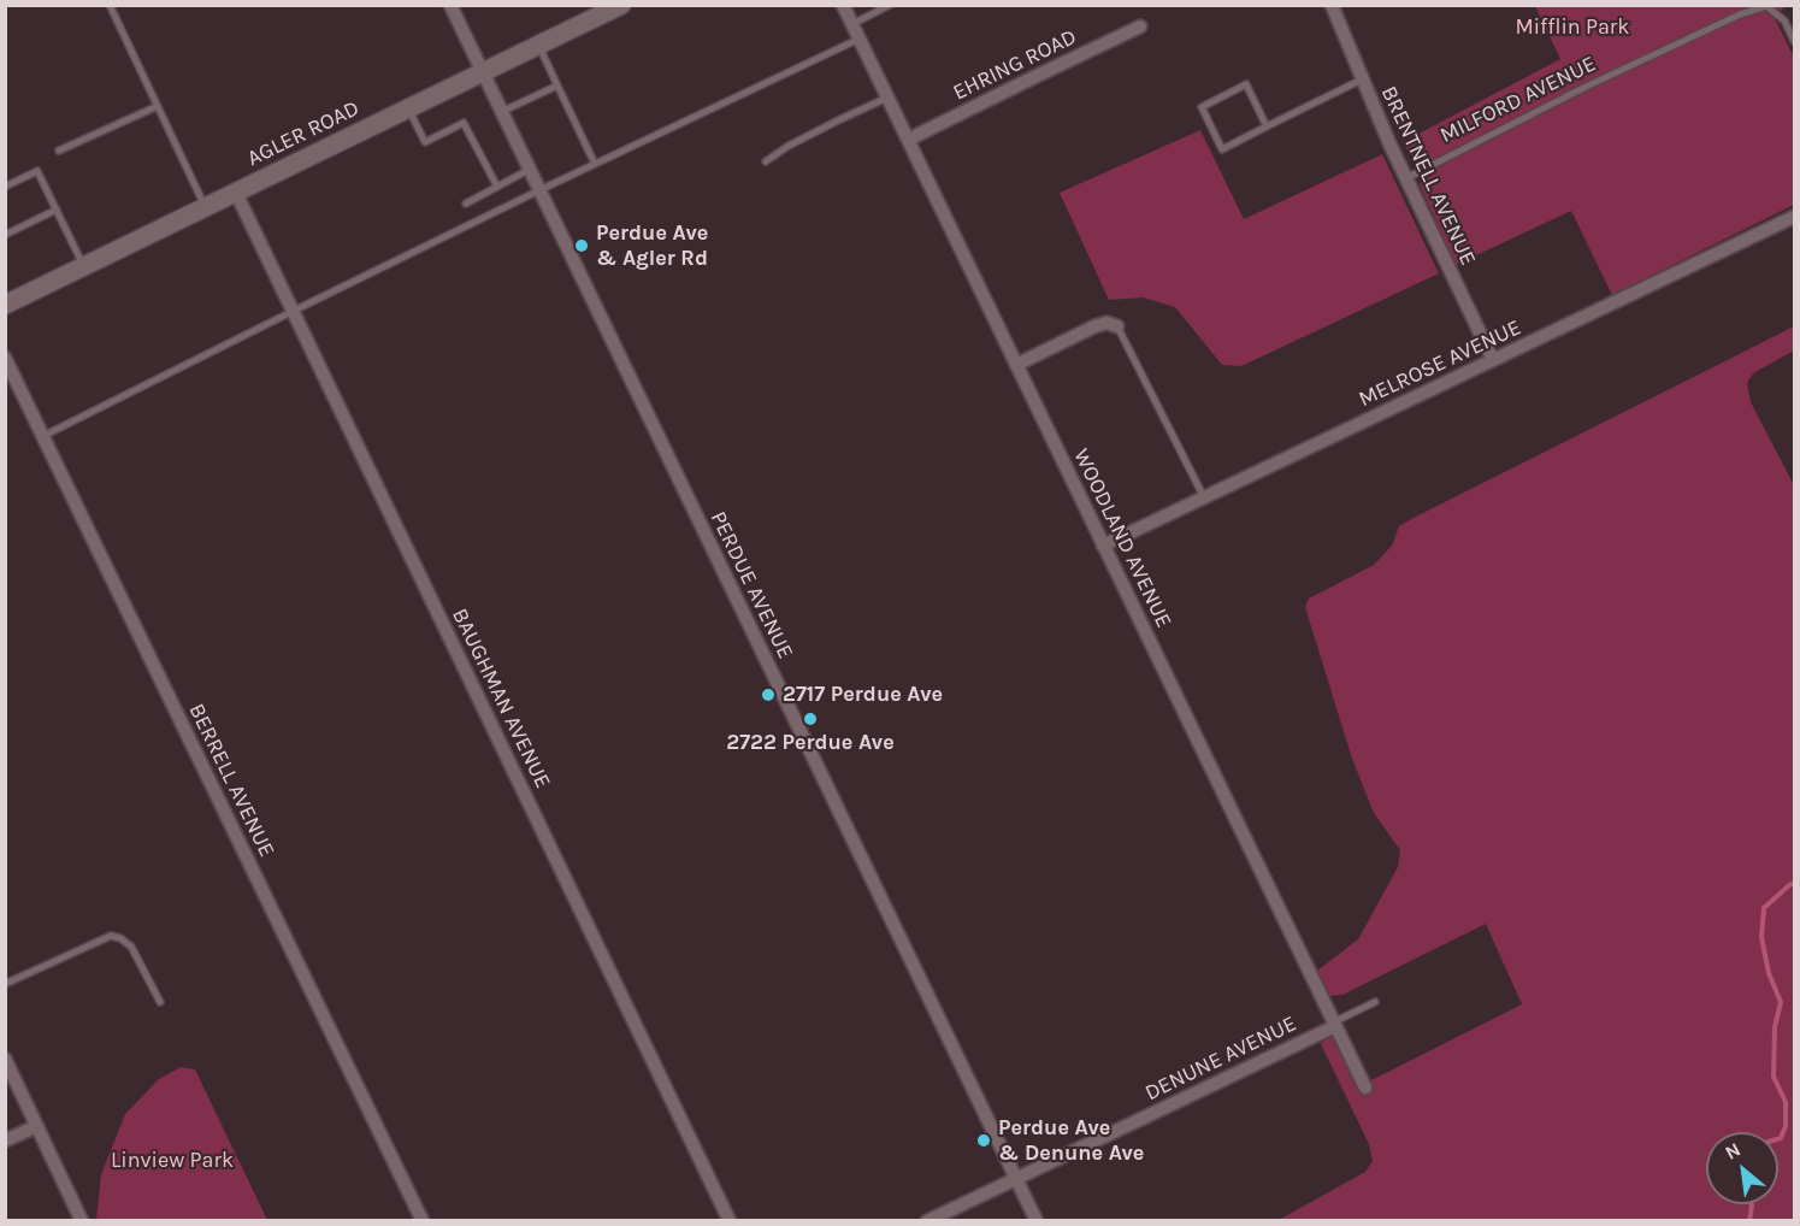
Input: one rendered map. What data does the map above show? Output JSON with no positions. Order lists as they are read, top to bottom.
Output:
{
  "streets": {
    "main road": ["AGLER ROAD"],
    "street": [
      "EHRING ROAD",
      "BRENTNELL AVENUE",
      "MELROSE AVENUE",
      "WOODLAND AVENUE",
      "PERDUE AVENUE",
      "BAUGHMAN AVENUE",
      "BERRELL AVENUE",
      "DENUNE AVENUE"
    ],
    "lane": ["MILFORD AVENUE"]
  },
  "crossings": [
    ["EHRING ROAD", "WOODLAND AVENUE"],
    ["MILFORD AVENUE", "BRENTNELL AVENUE"],
    ["AGLER ROAD", "PERDUE AVENUE"],
    ["AGLER ROAD", "BAUGHMAN AVENUE"],
    ["BRENTNELL AVENUE", "MELROSE AVENUE"],
    ["MELROSE AVENUE", "WOODLAND AVENUE"],
    ["WOODLAND AVENUE", "DENUNE AVENUE"],
    ["PERDUE AVENUE", "DENUNE AVENUE"]
  ],
  "parks": ["Mifflin Park", "Linview Park"],
  "places": [
    "Perdue Ave & Agler Rd",
    "2717 Perdue Ave",
    "2722 Perdue Ave",
    "Perdue Ave & Denune Ave"
  ],
  "north": "top left"
}
